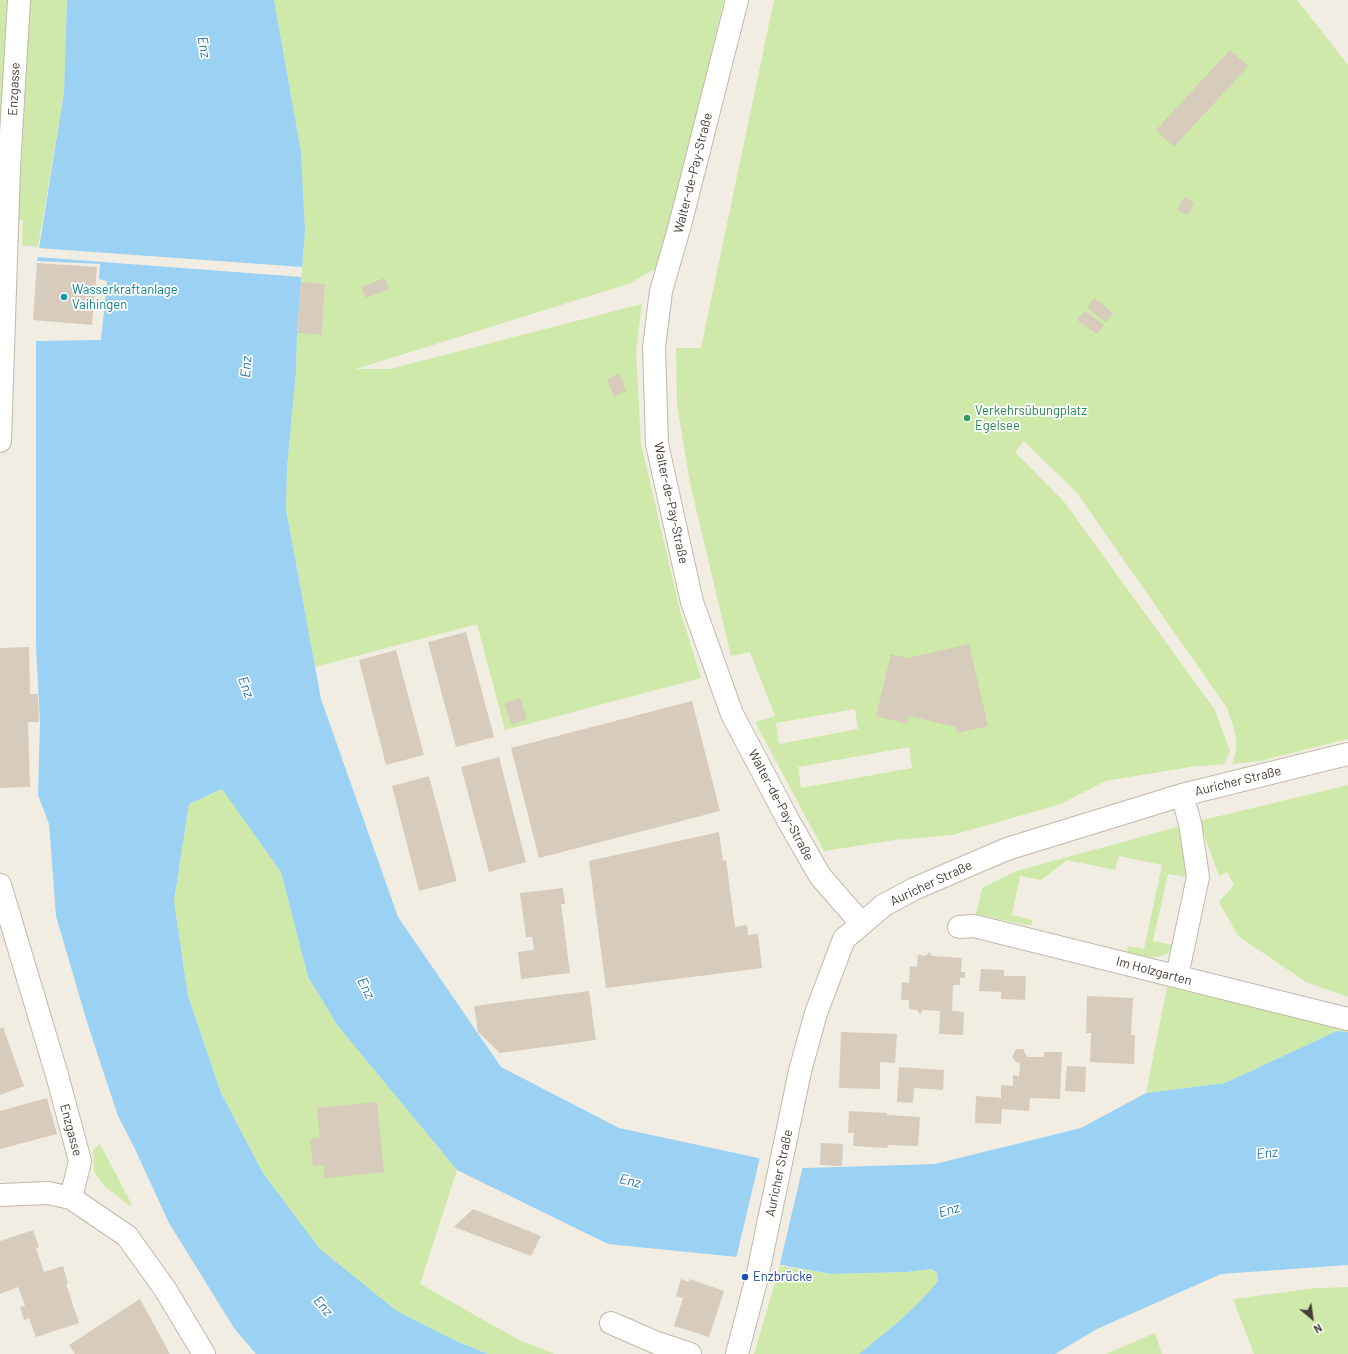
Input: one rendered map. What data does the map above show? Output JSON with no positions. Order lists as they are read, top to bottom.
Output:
{
  "streets": {
    "street": [
      "Enzgasse",
      "Walter-de-Pay-Straße",
      "Auricher Straße",
      "Im Holzgarten"
    ]
  },
  "crossings": [
    ["Walter-de-Pay-Straße", "Auricher Straße"]
  ],
  "water": ["Enz"],
  "places": ["Wasserkraftanlage Vaihingen", "Verkehrsübungplatz Egelsee", "Enzbrücke"],
  "north": "bottom right"
}
